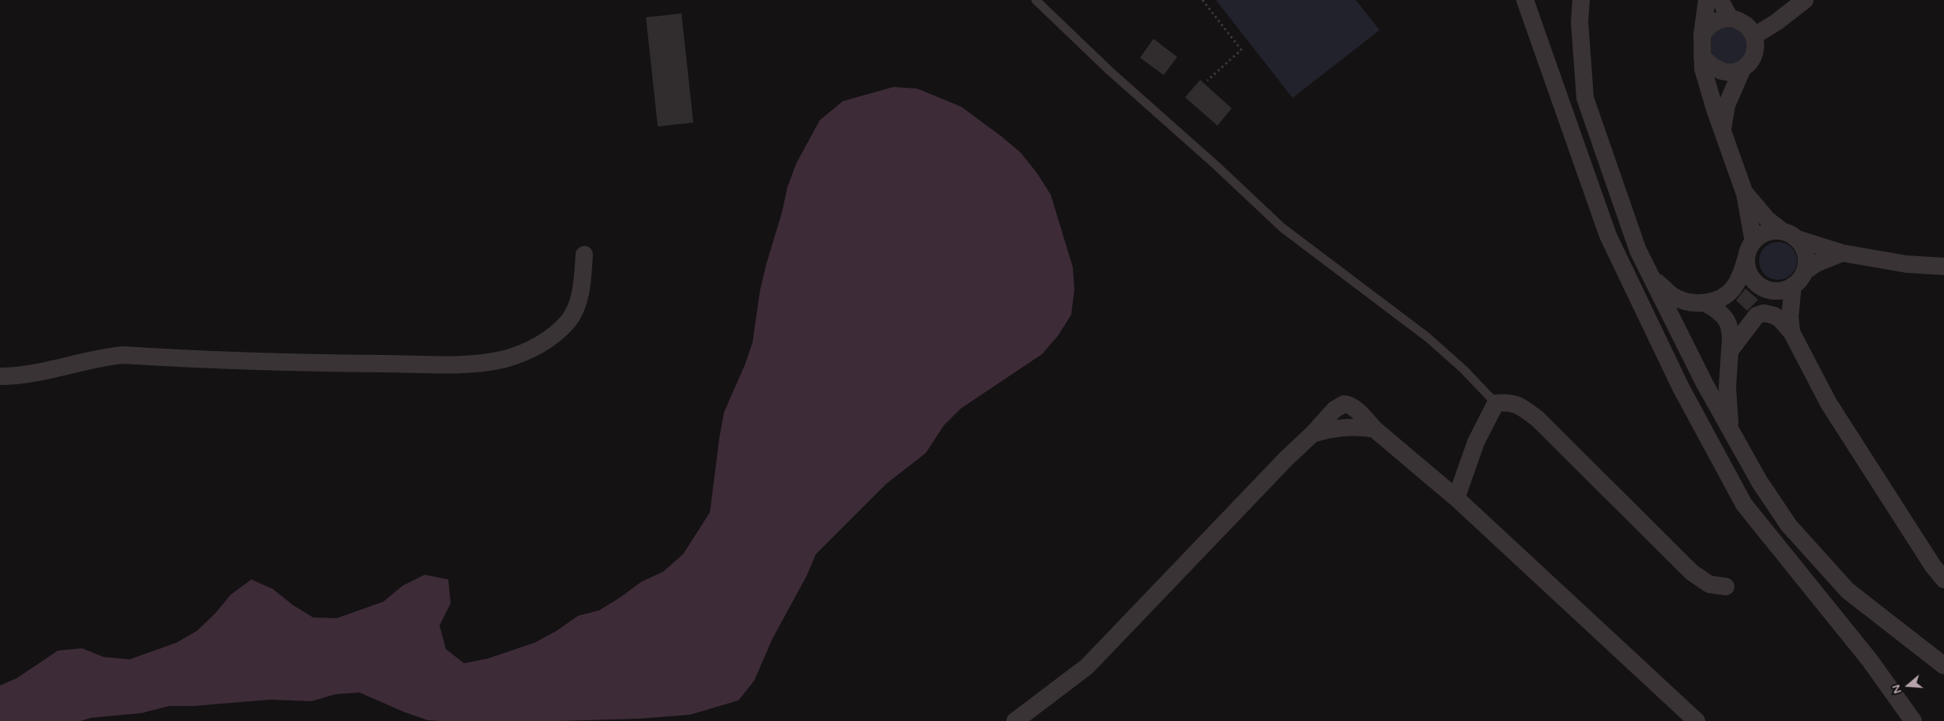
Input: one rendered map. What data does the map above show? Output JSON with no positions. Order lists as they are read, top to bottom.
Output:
{
  "north": "left"
}
